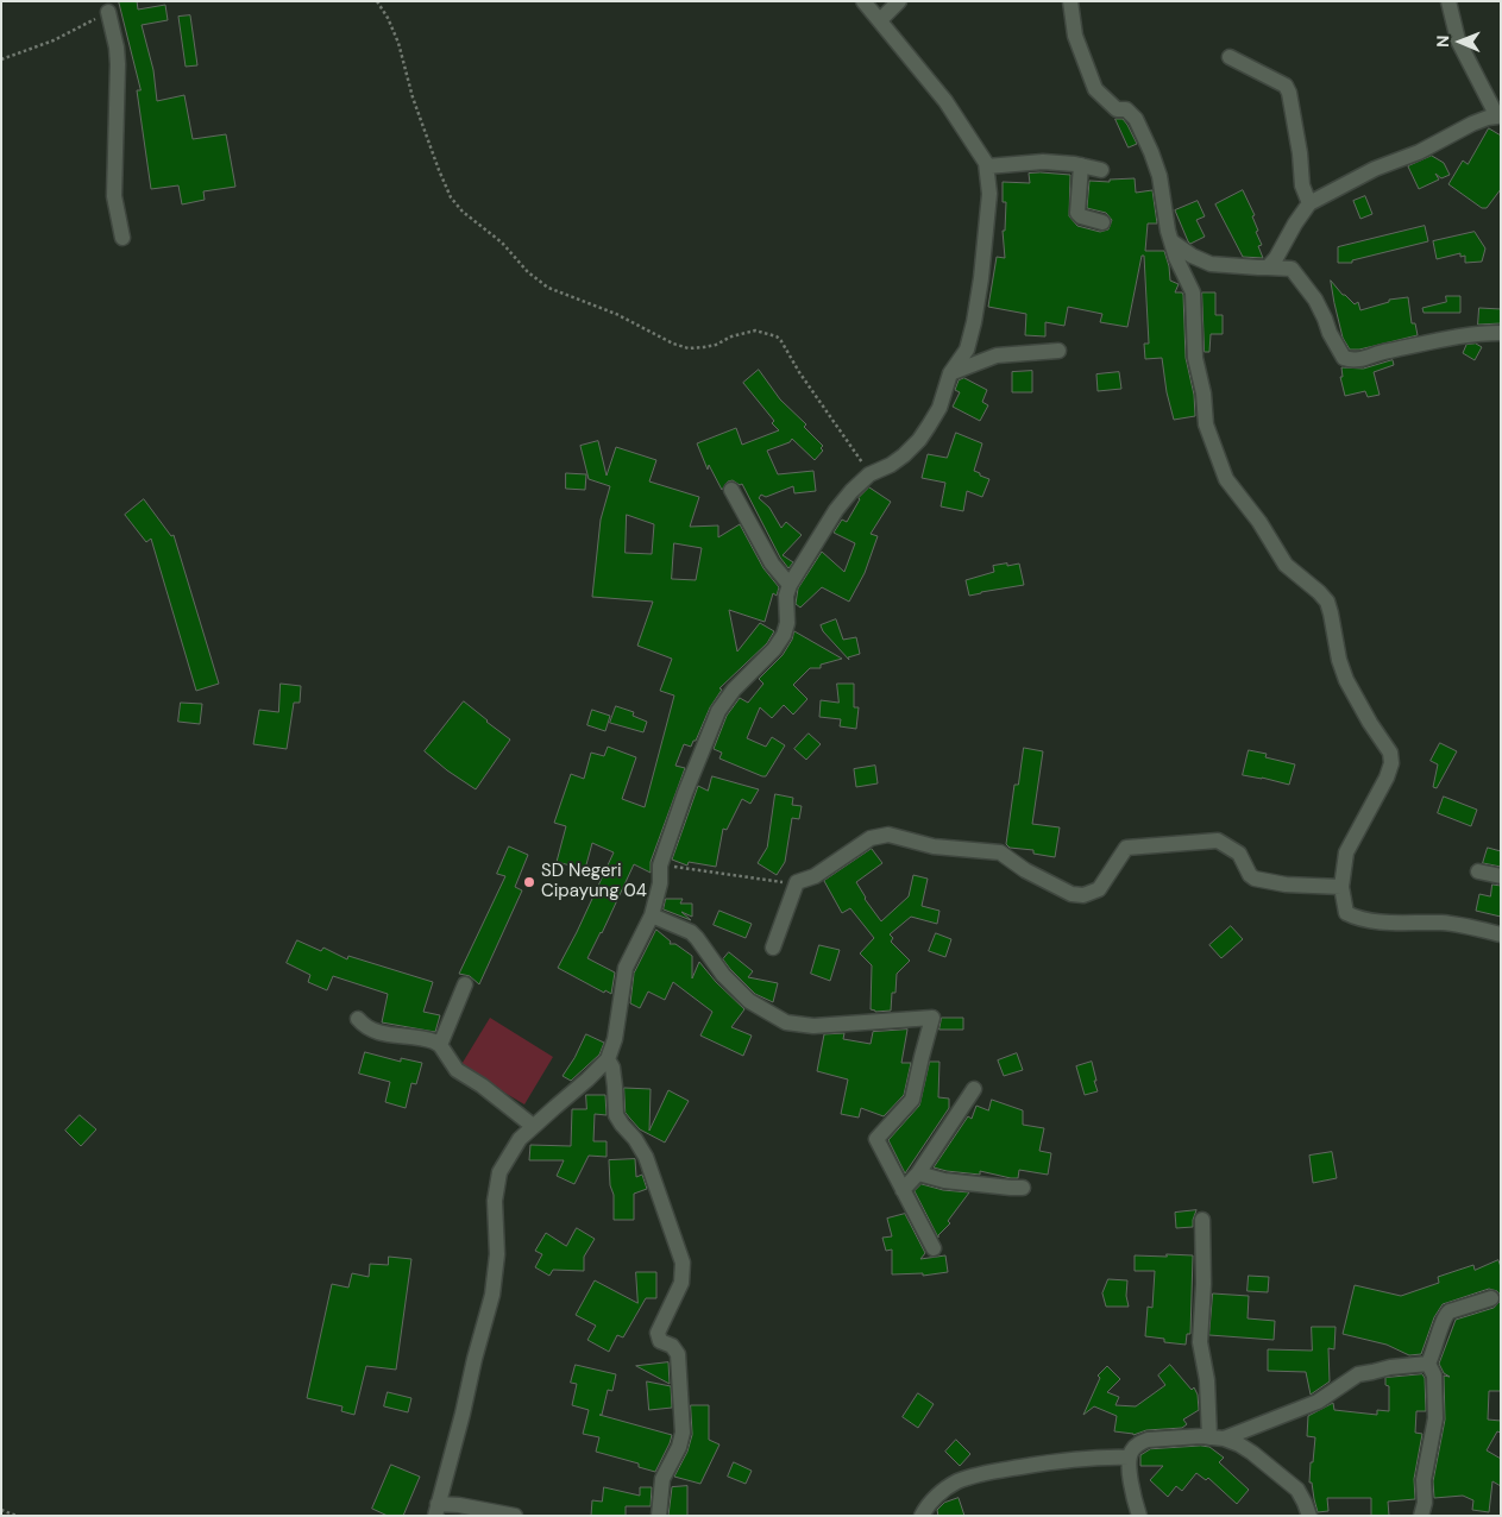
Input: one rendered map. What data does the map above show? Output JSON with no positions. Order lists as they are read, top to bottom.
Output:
{
  "places": ["SD Negeri Cipayung 04"],
  "north": "left"
}
